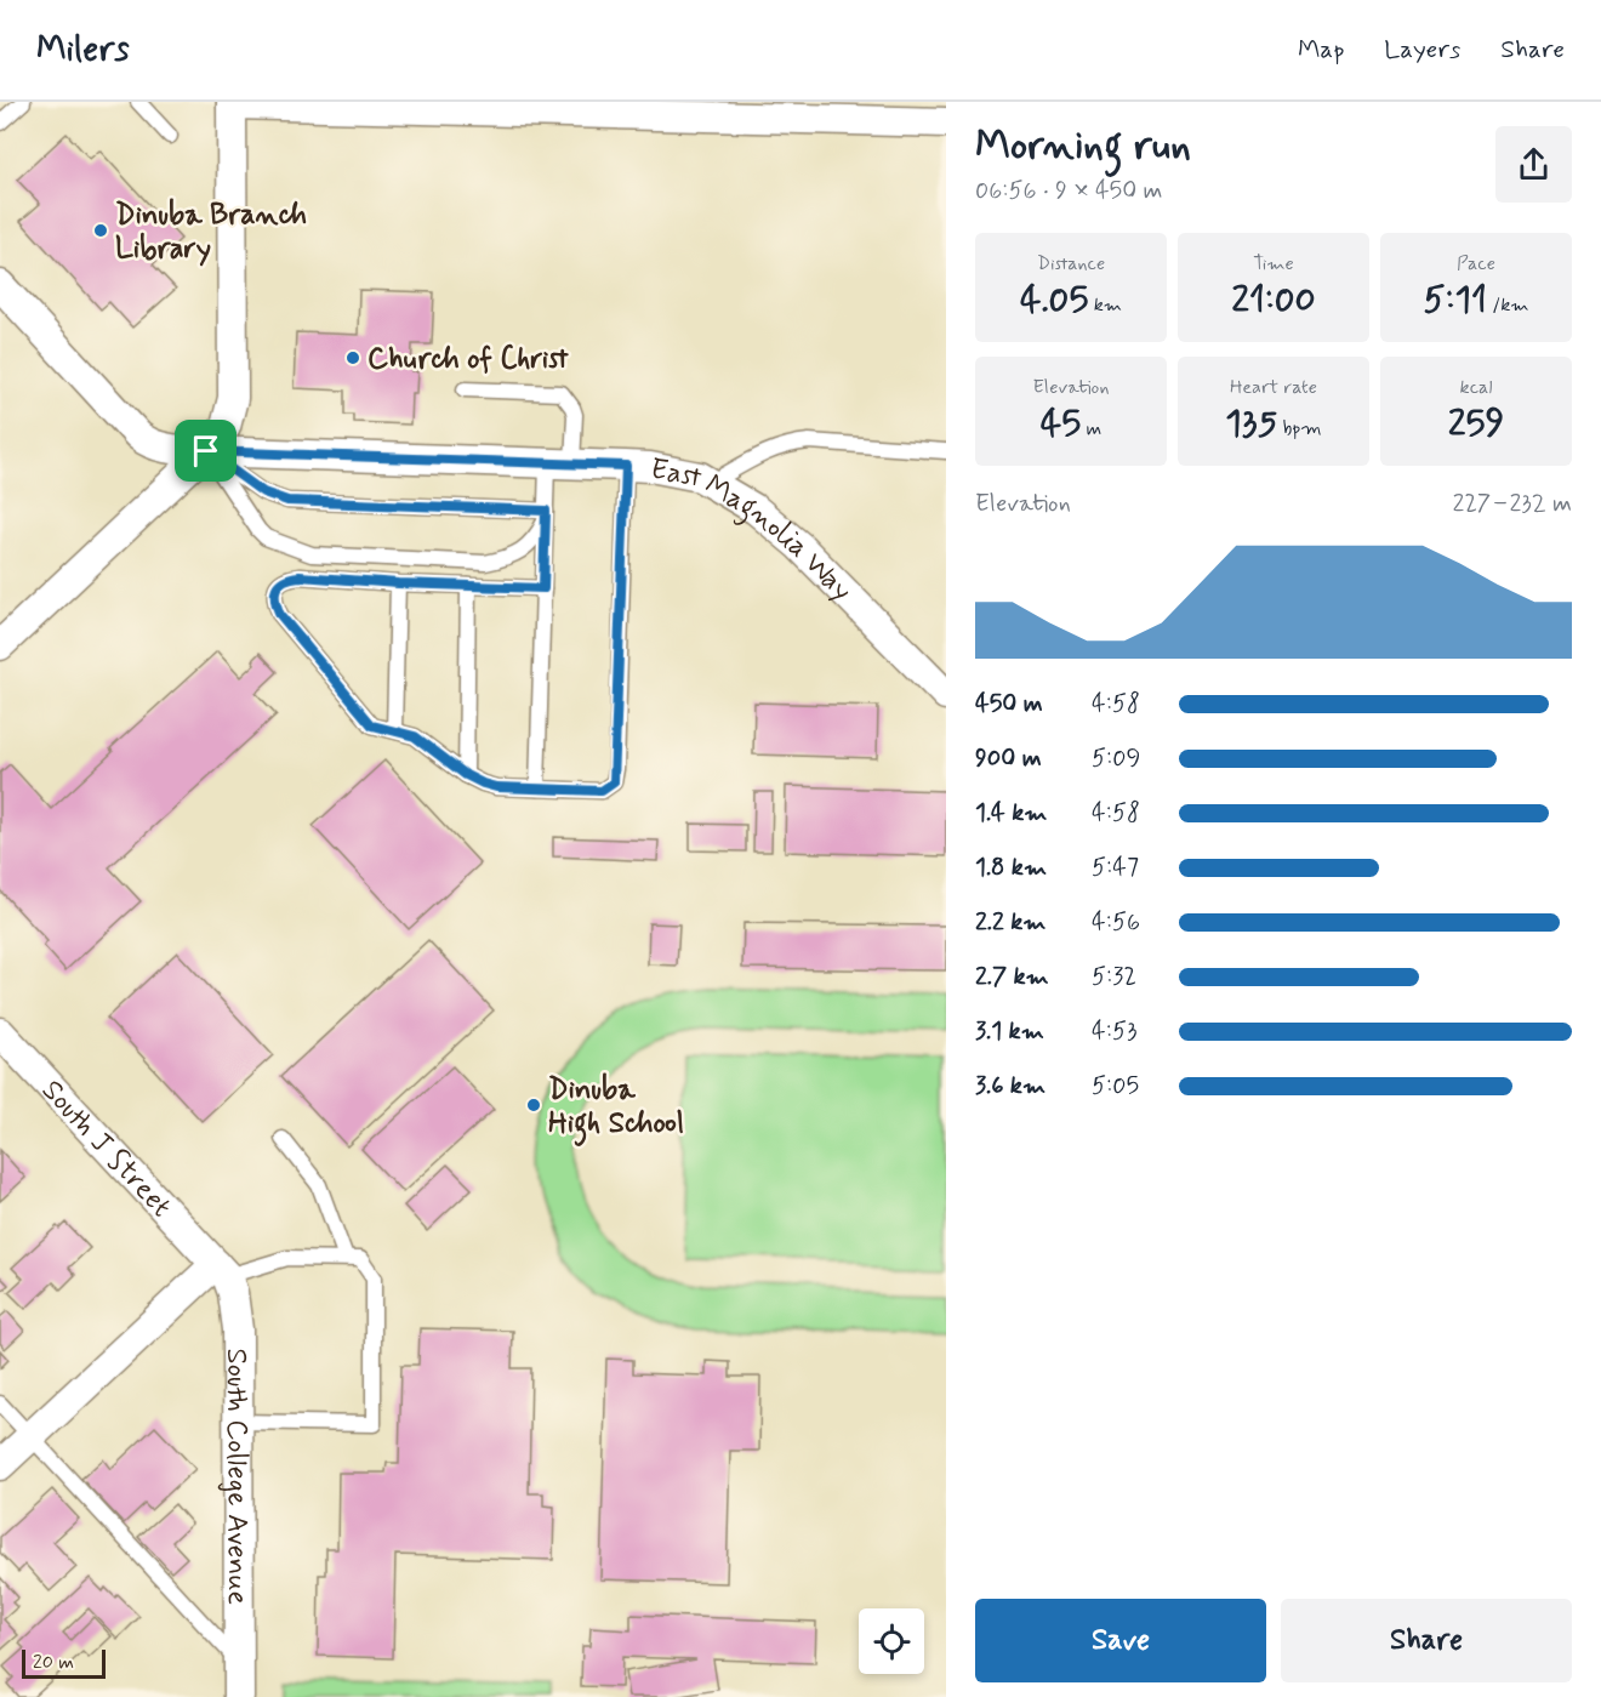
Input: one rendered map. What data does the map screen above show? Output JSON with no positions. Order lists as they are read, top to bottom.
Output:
{
  "streets": {
    "street": ["East Magnolia Way", "South J Street", "South College Avenue"]
  },
  "crossings": [
    ["South J Street", "South College Avenue"]
  ],
  "places": ["Dinuba Branch Library", "Church of Christ", "Dinuba High School"],
  "scale_bar": "20 m",
  "page": {
    "header": "Milers",
    "nav": ["Map", "Layers", "Share"],
    "heading": ["Morning run", "06:56 · 9 × 450 m"],
    "stats": [
      ["Distance", "4.05 km"],
      ["Time", "21:00"],
      ["Pace", "5:11 /km"],
      ["Elevation", "45 m"],
      ["Heart rate", "135 bpm"],
      ["kcal", "259"]
    ],
    "chart": ["Elevation", "227–232 m"],
    "list": [
      {
        "name": "450 m",
        "note": "4:58"
      },
      {
        "name": "900 m",
        "note": "5:09"
      },
      {
        "name": "1.4 km",
        "note": "4:58"
      },
      {
        "name": "1.8 km",
        "note": "5:47"
      },
      {
        "name": "2.2 km",
        "note": "4:56"
      },
      {
        "name": "2.7 km",
        "note": "5:32"
      },
      {
        "name": "3.1 km",
        "note": "4:53"
      },
      {
        "name": "3.6 km",
        "note": "5:05"
      }
    ],
    "buttons": ["Save", "Share"],
    "scale": "20 m"
  }
}
